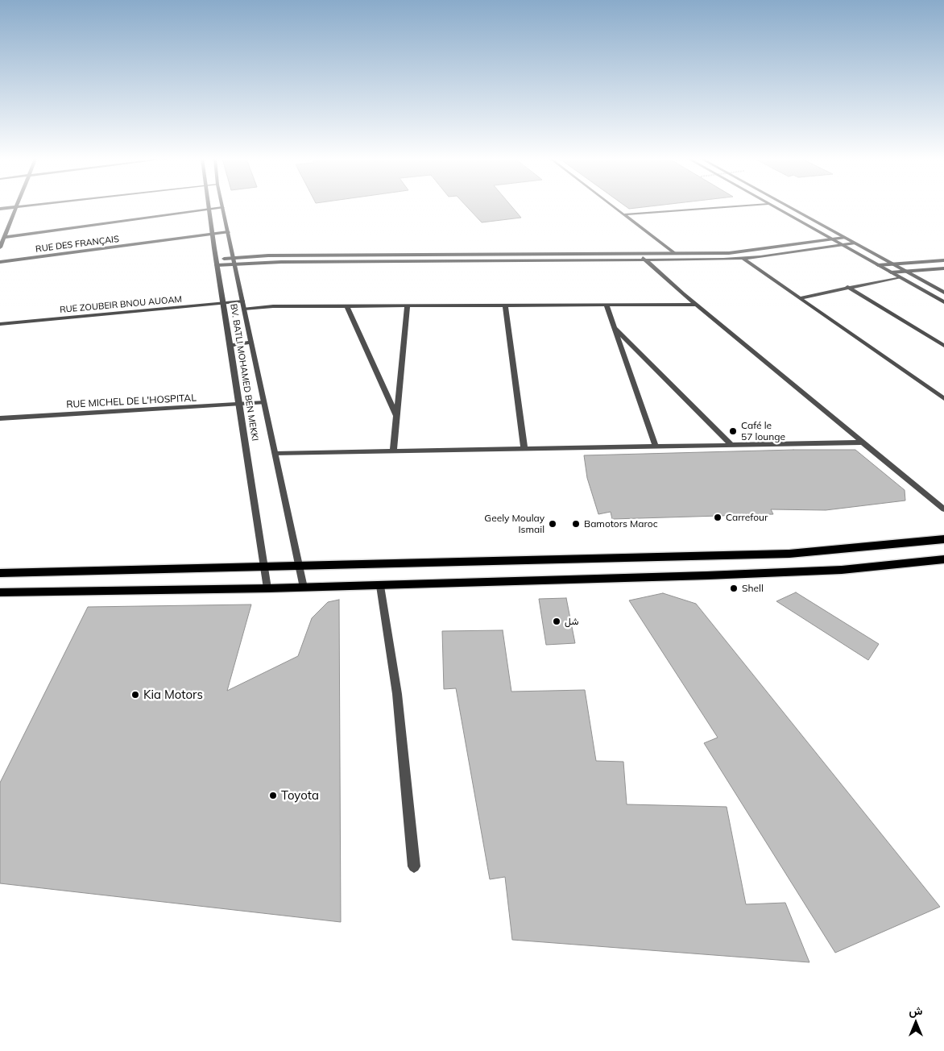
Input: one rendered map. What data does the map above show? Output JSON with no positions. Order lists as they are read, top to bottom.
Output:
{
  "streets": {
    "street": [
      "RUE DES FRANÇAIS",
      "RUE ZOUBEIR BNOU AUOAM",
      "BV. BATLI MOHAMED BEN MEKKI",
      "RUE MICHEL DE L'HOSPITAL"
    ]
  },
  "crossings": [
    ["RUE DES FRANÇAIS", "BV. BATLI MOHAMED BEN MEKKI"],
    ["RUE ZOUBEIR BNOU AUOAM", "BV. BATLI MOHAMED BEN MEKKI"],
    ["BV. BATLI MOHAMED BEN MEKKI", "RUE MICHEL DE L'HOSPITAL"]
  ],
  "places": [
    "Café le 57 lounge",
    "Carrefour",
    "Geely Moulay Ismail",
    "Bamotors Maroc",
    "Shell",
    "شل",
    "Kia Motors",
    "Toyota"
  ],
  "north": "top"
}
